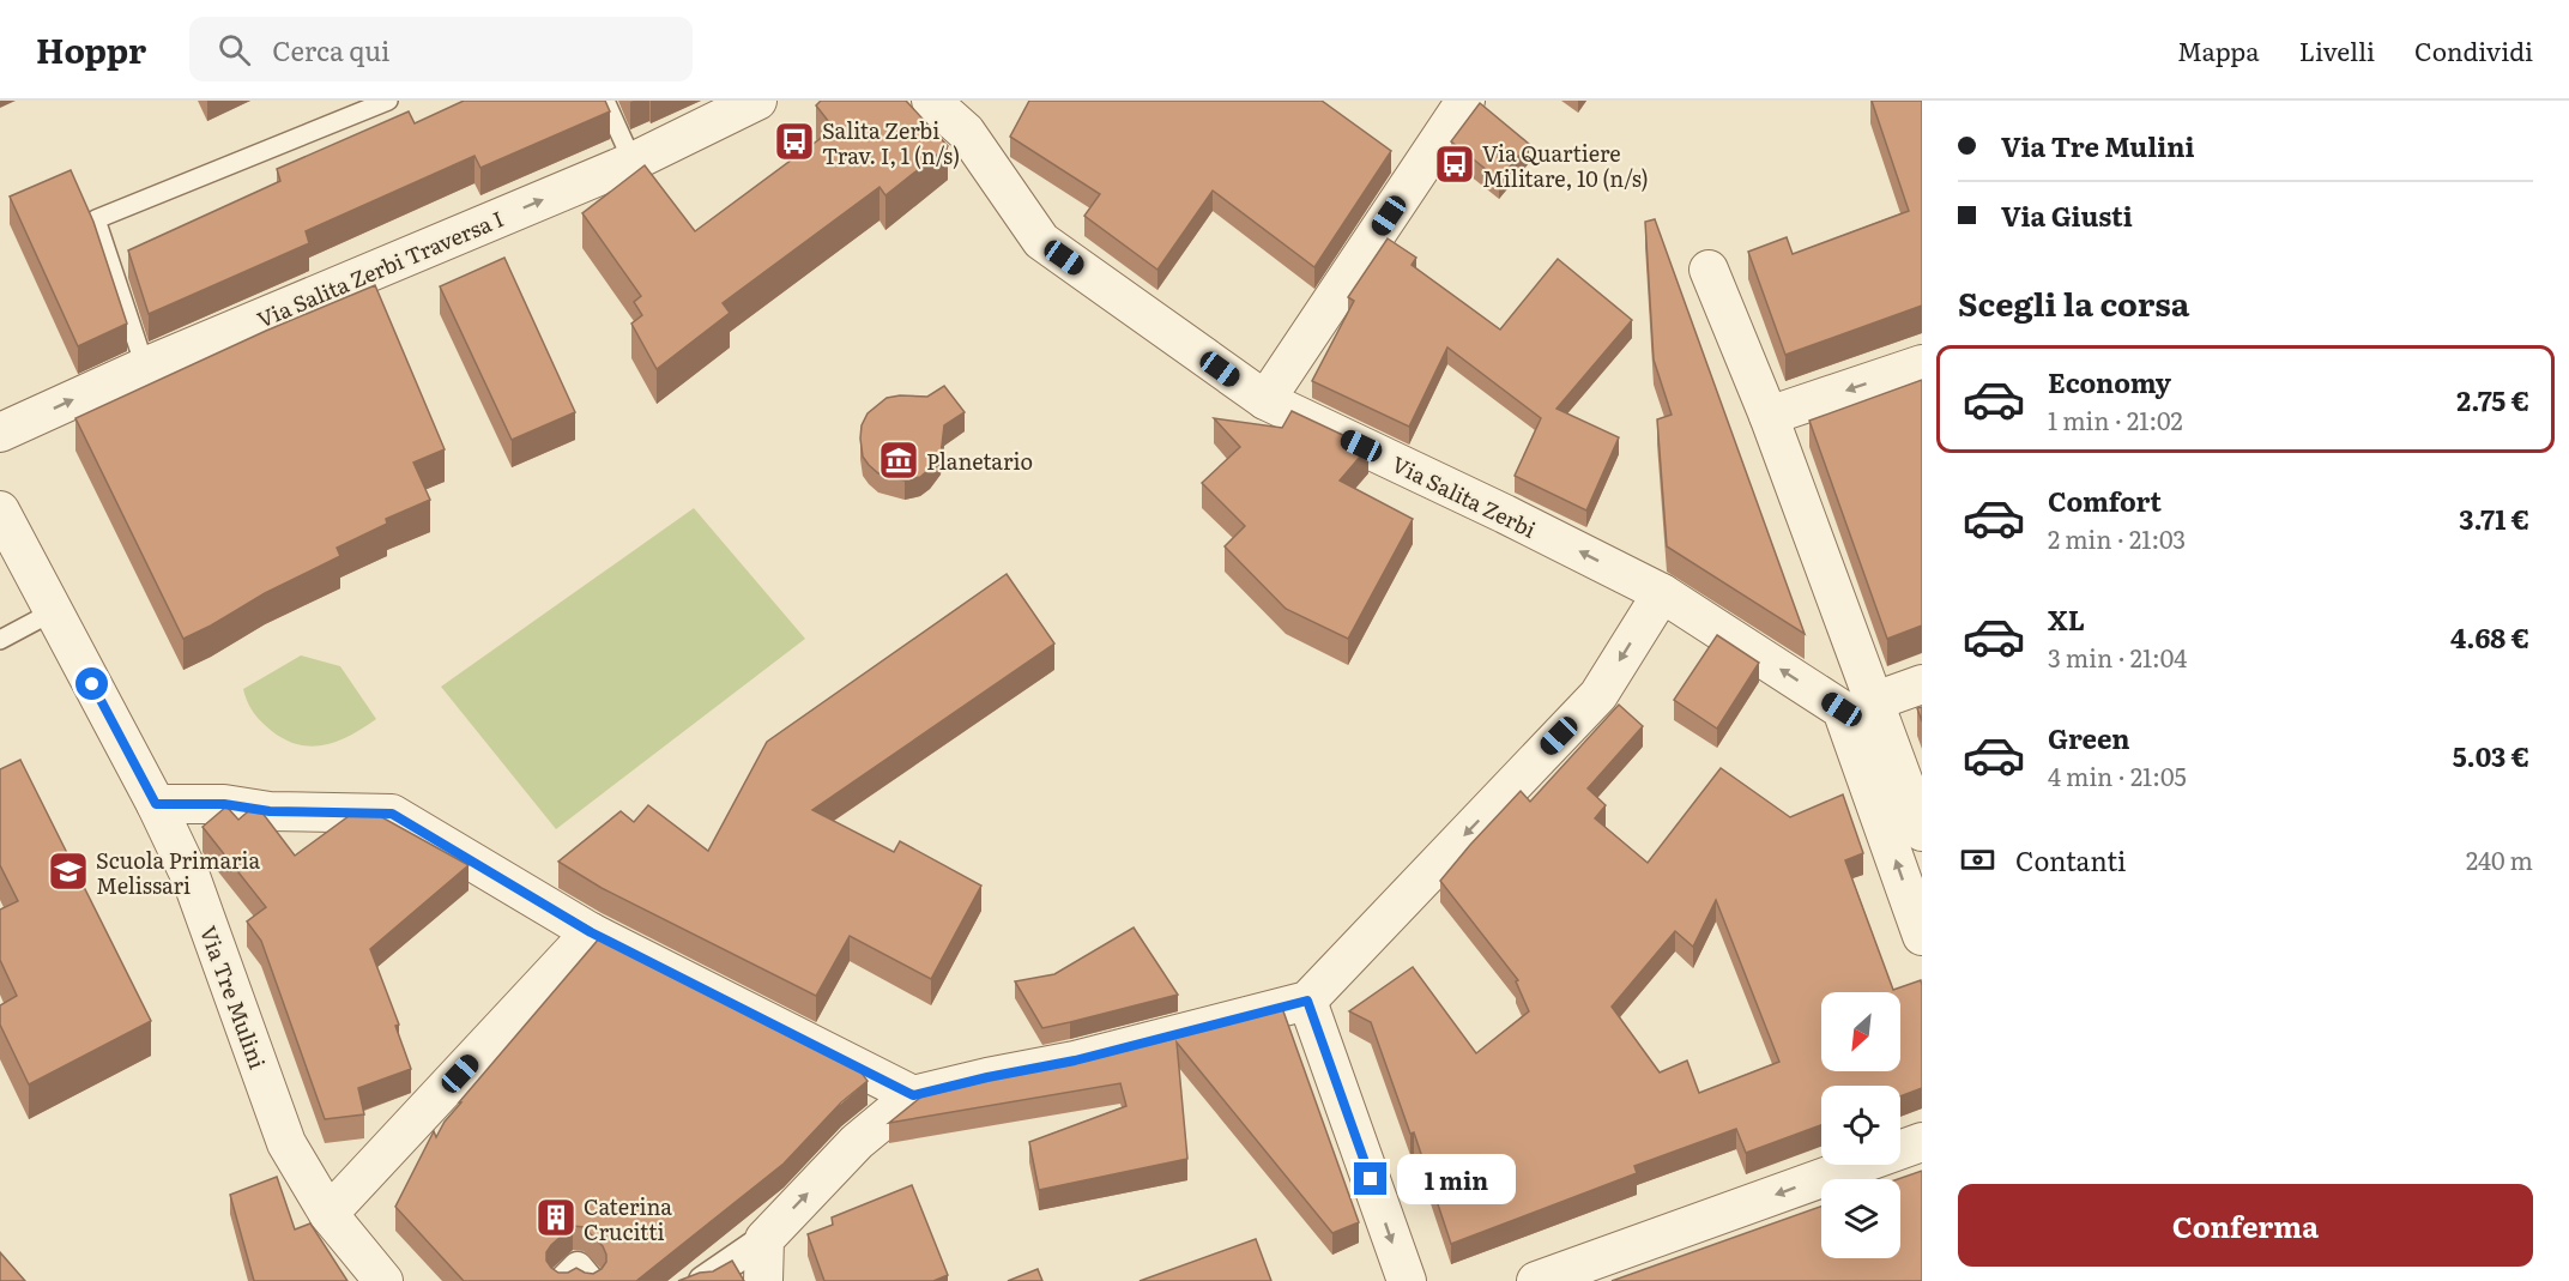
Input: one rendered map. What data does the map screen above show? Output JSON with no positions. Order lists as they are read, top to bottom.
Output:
{
  "streets": {
    "street": ["Via Salita Zerbi Traversa I", "Via Salita Zerbi", "Via Tre Mulini"]
  },
  "one_way": ["Via Salita Zerbi Traversa I", "Via Salita Zerbi"],
  "places": {
    "bus stop": ["Salita Zerbi Trav. I, 1 (n/s)", "Via Quartiere Militare, 10 (n/s)"],
    "museum": ["Planetario"],
    "school or university": ["Scuola Primaria Melissari"],
    "building": ["Caterina Crucitti"]
  },
  "north": "bottom left",
  "page": {
    "header": "Hoppr",
    "search": "Cerca qui",
    "nav": ["Mappa", "Livelli", "Condividi"],
    "banner": ["Via Tre Mulini", "Via Giusti"],
    "heading": "Scegli la corsa",
    "list": [
      {
        "name": "Economy",
        "note": "1 min · 21:02",
        "value": "2.75 €"
      },
      {
        "name": "Comfort",
        "note": "2 min · 21:03",
        "value": "3.71 €"
      },
      {
        "name": "XL",
        "note": "3 min · 21:04",
        "value": "4.68 €"
      },
      {
        "name": "Green",
        "note": "4 min · 21:05",
        "value": "5.03 €"
      }
    ],
    "pay": ["Contanti", "240 m"],
    "bubble": "1 min",
    "buttons": "Conferma"
  }
}
